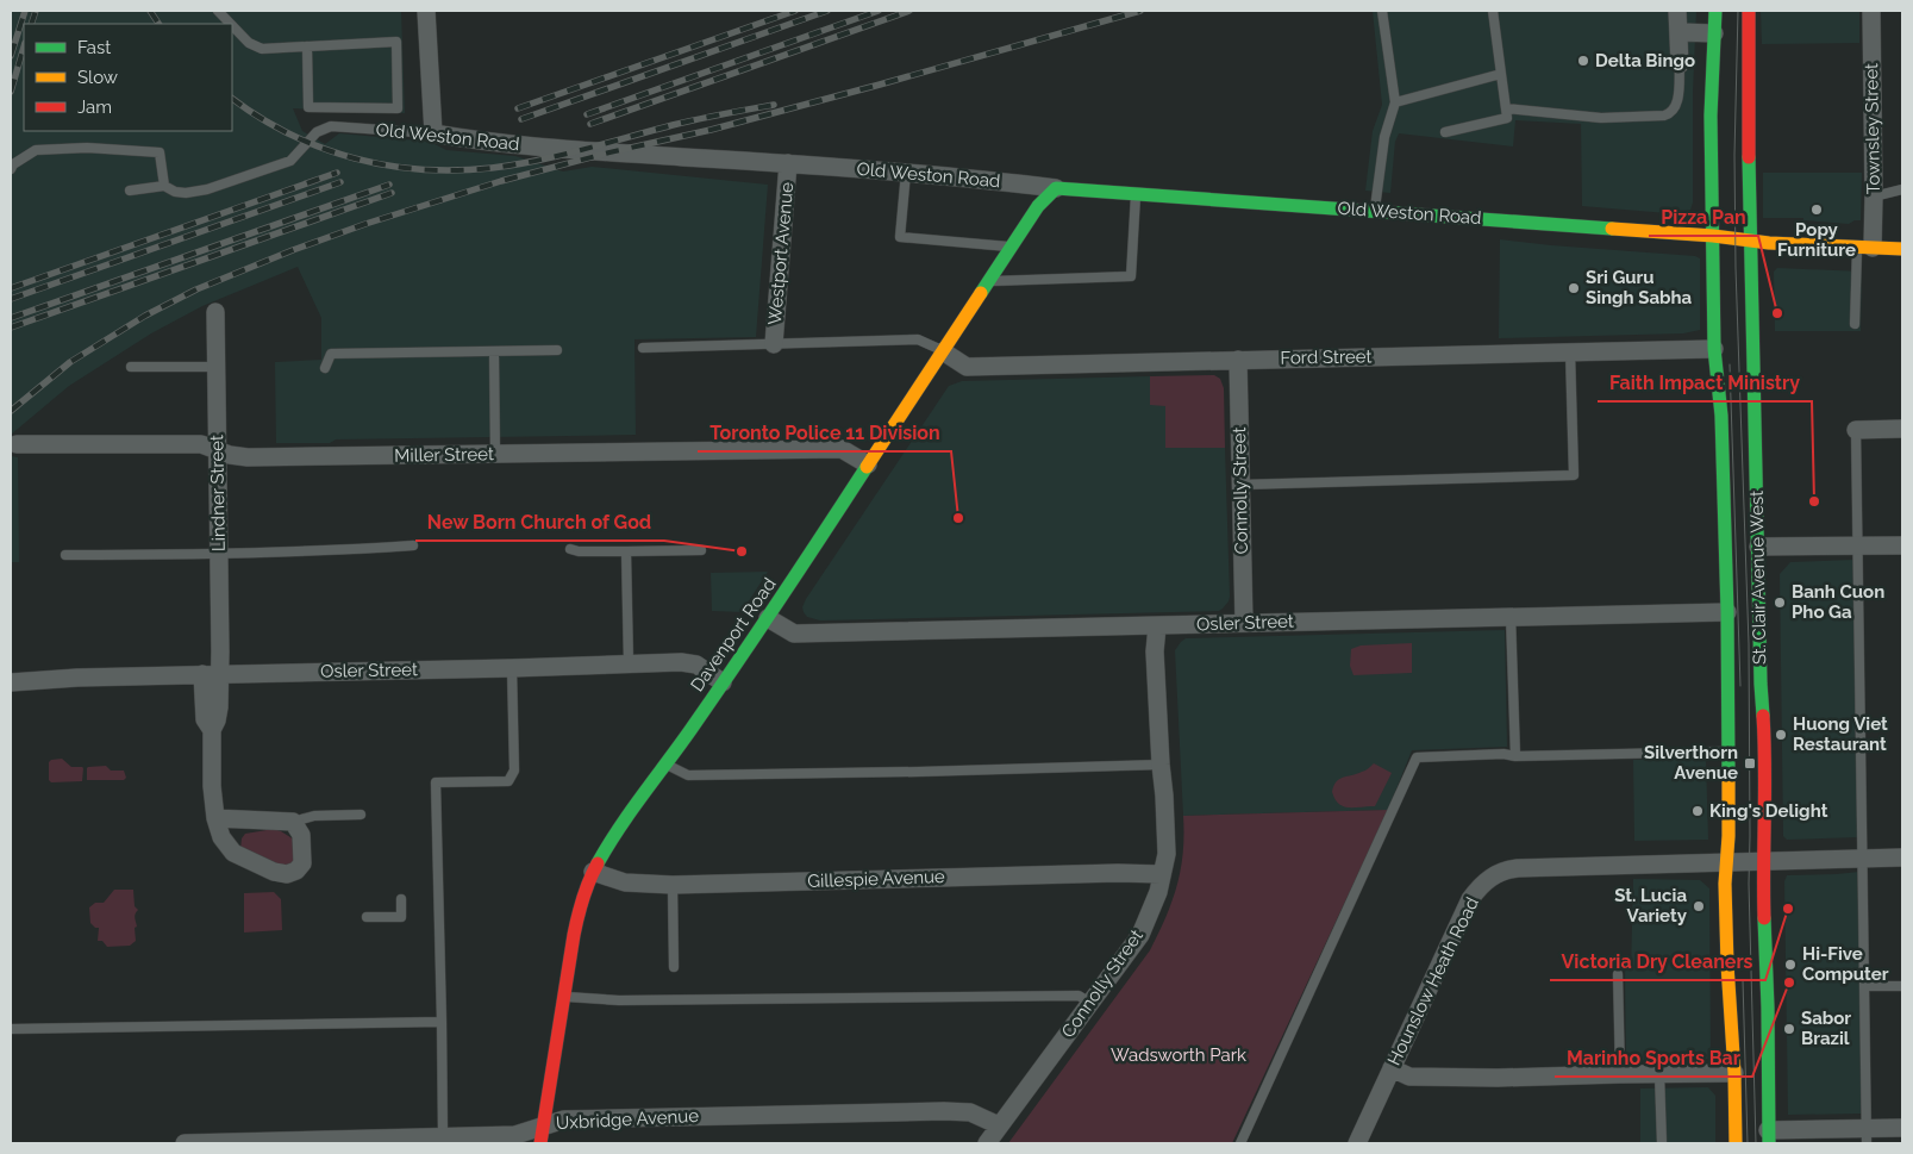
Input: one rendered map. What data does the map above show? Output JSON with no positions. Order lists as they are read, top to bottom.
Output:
{
  "streets": {
    "main road": ["Old Weston Road", "St. Clair Avenue West", "Davenport Road"],
    "street": [
      "Townsley Street",
      "Westport Avenue",
      "Ford Street",
      "Miller Street",
      "Connolly Street",
      "Lindner Street",
      "Osler Street",
      "Gillespie Avenue",
      "Hounslow Heath Road",
      "Uxbridge Avenue"
    ]
  },
  "crossings": [
    ["Townsley Street", "Old Weston Road"],
    ["Old Weston Road", "Westport Avenue"],
    ["Old Weston Road", "St. Clair Avenue West"],
    ["Old Weston Road", "Davenport Road"],
    ["Ford Street", "Connolly Street"],
    ["Ford Street", "St. Clair Avenue West"],
    ["Ford Street", "Davenport Road"],
    ["Miller Street", "Lindner Street"],
    ["Miller Street", "Davenport Road"],
    ["Connolly Street", "Osler Street"],
    ["Connolly Street", "Gillespie Avenue"],
    ["Connolly Street", "Uxbridge Avenue"],
    ["Lindner Street", "Osler Street"],
    ["St. Clair Avenue West", "Osler Street"],
    ["St. Clair Avenue West", "Hounslow Heath Road"],
    ["Osler Street", "Davenport Road"],
    ["Davenport Road", "Gillespie Avenue"],
    ["Davenport Road", "Uxbridge Avenue"]
  ],
  "parks": ["Wadsworth Park"],
  "places": {
    "other": [
      "Delta Bingo",
      "Popy Furniture",
      "Sri Guru Singh Sabha",
      "Pizza Pan",
      "Faith Impact Ministry",
      "Toronto Police 11 Division",
      "New Born Church of God",
      "Banh Cuon Pho Ga",
      "Huong Viet Restaurant",
      "King's Delight",
      "St. Lucia Variety",
      "Victoria Dry Cleaners",
      "Hi-Five Computer",
      "Marinho Sports Bar",
      "Sabor Brazil"
    ],
    "transit": ["Silverthorn Avenue"]
  },
  "legend": ["Fast", "Slow", "Jam"]
}
